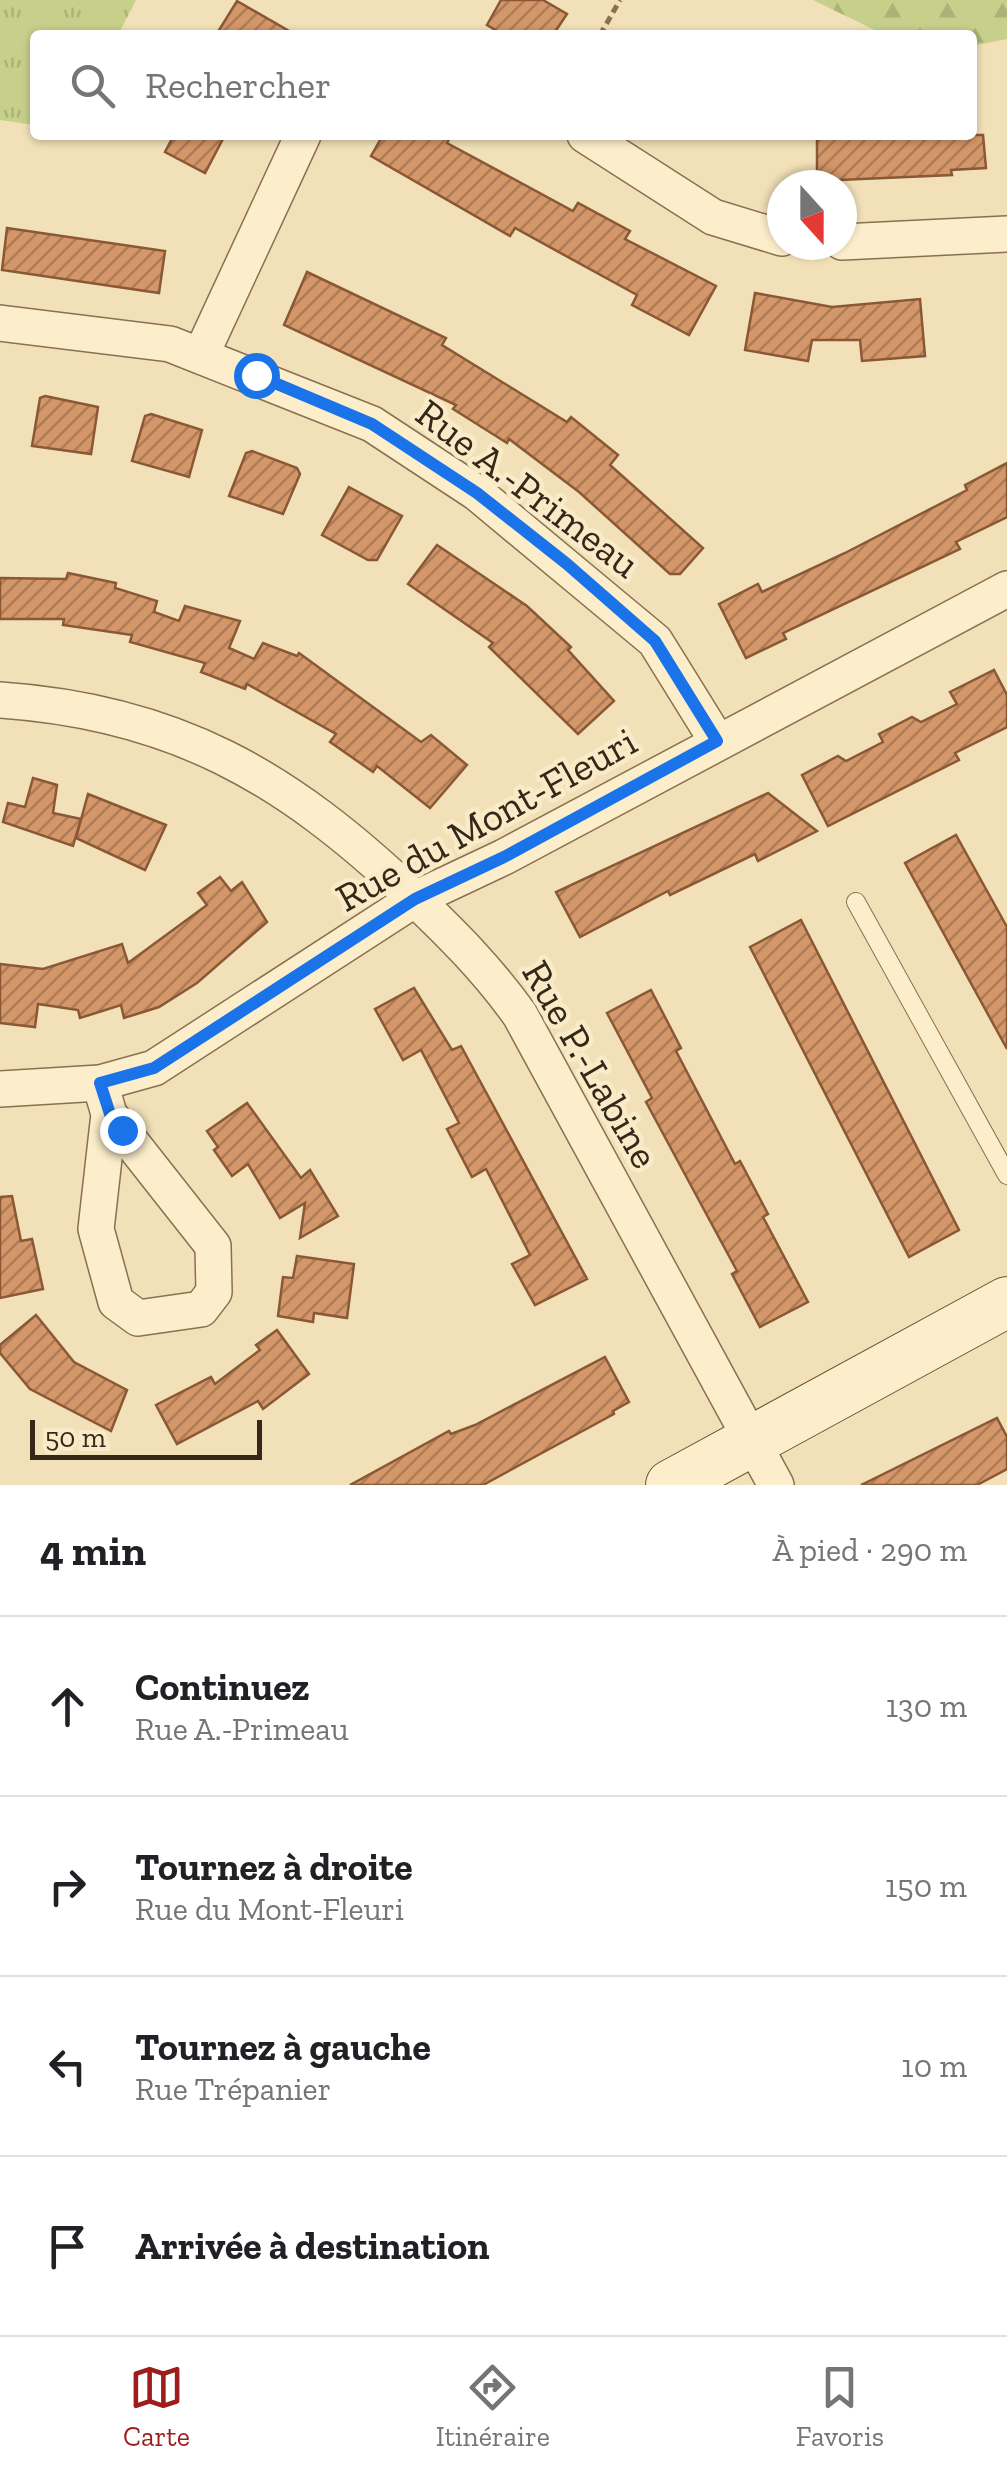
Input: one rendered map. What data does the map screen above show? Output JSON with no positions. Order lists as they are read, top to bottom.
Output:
{
  "streets": {
    "street": ["Rue A.-Primeau", "Rue du Mont-Fleuri", "Rue P.-Labine"]
  },
  "crossings": [
    ["Rue A.-Primeau", "Rue du Mont-Fleuri"],
    ["Rue du Mont-Fleuri", "Rue P.-Labine"]
  ],
  "scale_bar": "50 m",
  "north": "bottom",
  "page": {
    "search": "Rechercher",
    "scale": "50 m",
    "heading": ["4 min", "À pied · 290 m"],
    "list": [
      ["Continuez", "Rue A.-Primeau", "130 m"],
      ["Tournez à droite", "Rue du Mont-Fleuri", "150 m"],
      ["Tournez à gauche", "Rue Trépanier", "10 m"],
      "Arrivée à destination"
    ],
    "nav": ["Carte", "Itinéraire", "Favoris"]
  }
}
